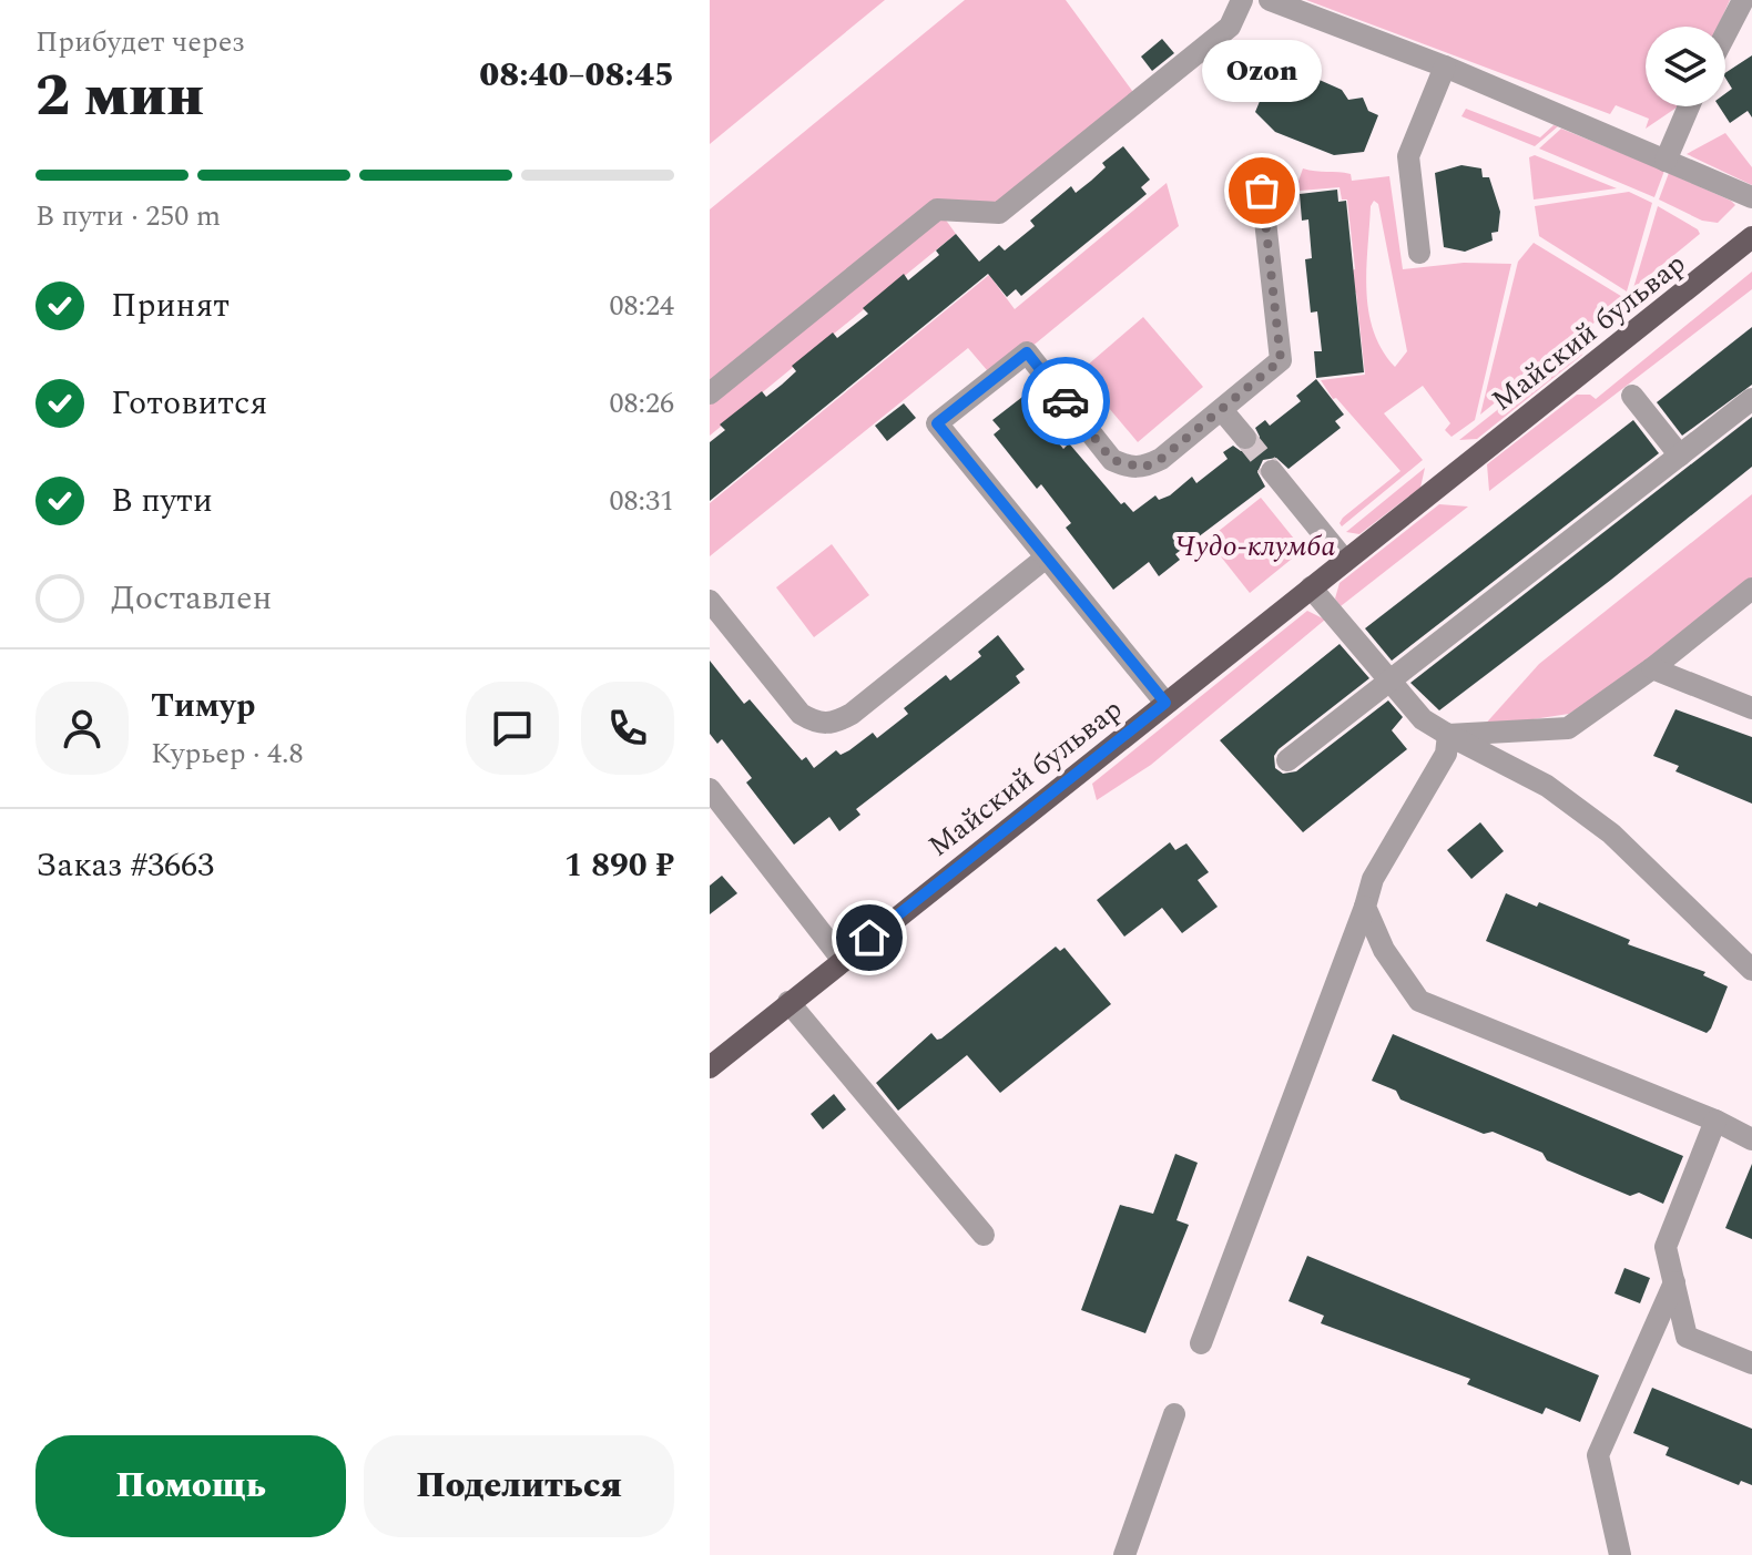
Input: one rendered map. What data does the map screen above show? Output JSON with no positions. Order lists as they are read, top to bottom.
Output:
{
  "streets": {
    "main road": ["Майский бульвар"]
  },
  "parks": ["Чудо-клумба"],
  "places": ["Ozon"],
  "page": {
    "heading": ["2 мин", "Прибудет через", "08:40–08:45"],
    "panel": [
      "Тимур",
      "Курьер · 4.8",
      "Заказ #3663",
      "1 890 ₽"
    ],
    "bubble": "Ozon",
    "bar": "В пути · 250 m",
    "list": [
      ["Принят", "08:24"],
      ["Готовится", "08:26"],
      ["В пути", "08:31"],
      "Доставлен"
    ],
    "buttons": ["Помощь", "Поделиться"]
  }
}
